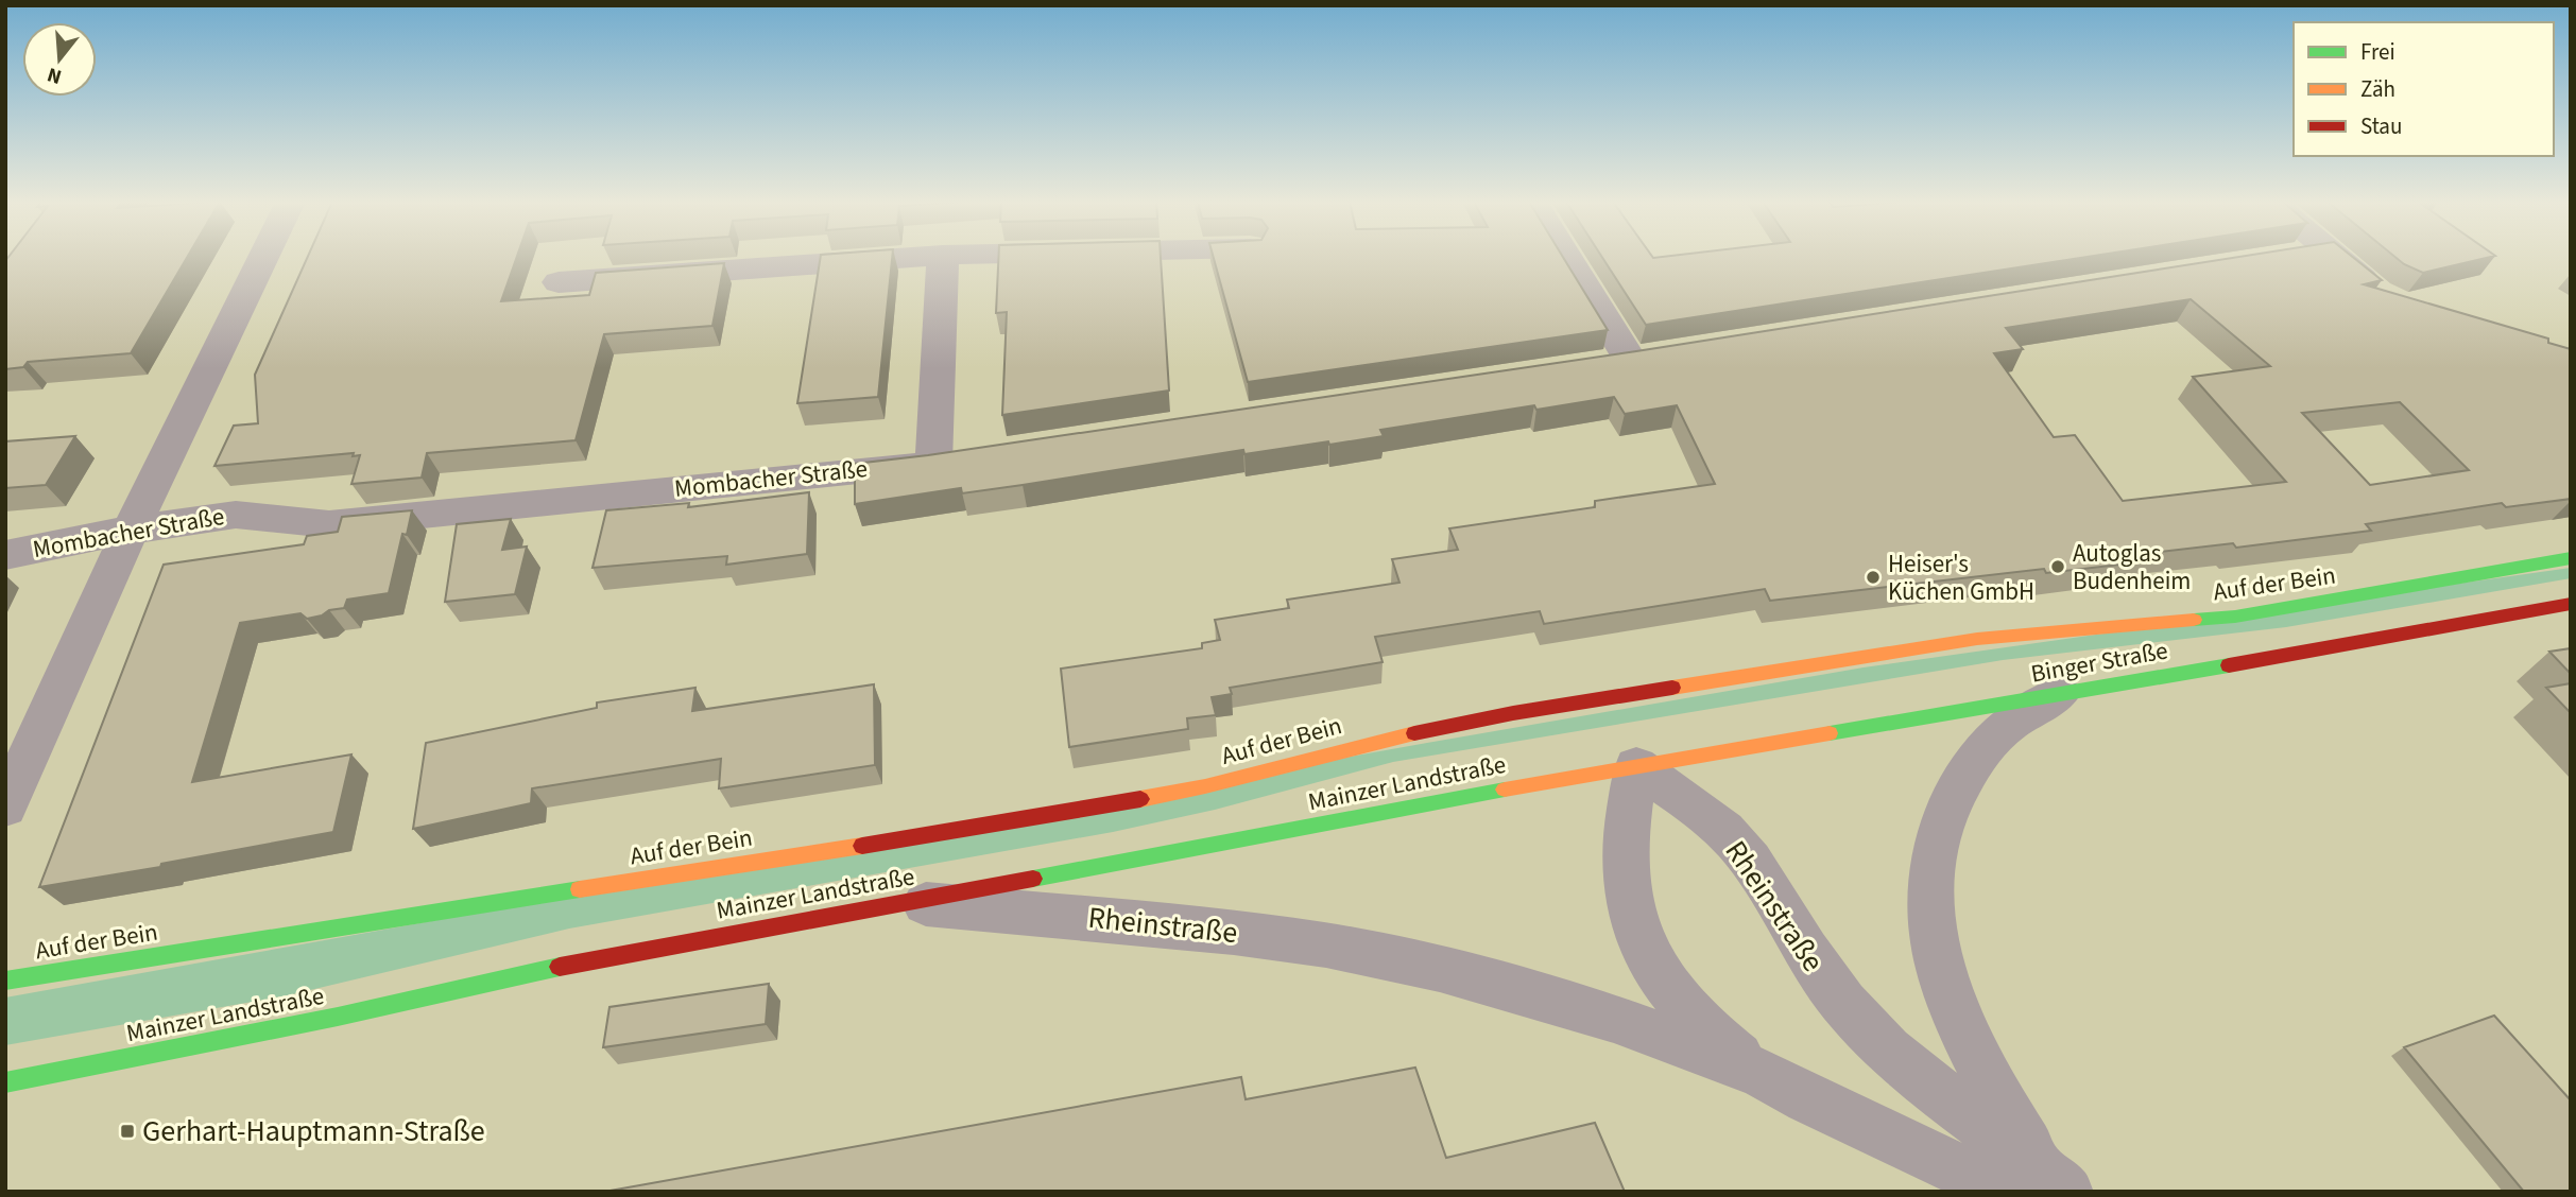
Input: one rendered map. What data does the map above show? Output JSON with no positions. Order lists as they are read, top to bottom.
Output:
{
  "streets": {
    "street": [
      "Mombacher Straße",
      "Auf der Bein",
      "Binger Straße",
      "Mainzer Landstraße",
      "Rheinstraße"
    ]
  },
  "crossings": [
    ["Binger Straße", "Mainzer Landstraße"],
    ["Binger Straße", "Rheinstraße"],
    ["Mainzer Landstraße", "Rheinstraße"]
  ],
  "places": {
    "other": ["Autoglas Budenheim", "Heiser's Küchen GmbH"],
    "transit": ["Gerhart-Hauptmann-Straße"]
  },
  "legend": ["Frei", "Zäh", "Stau"],
  "north": "bottom"
}
